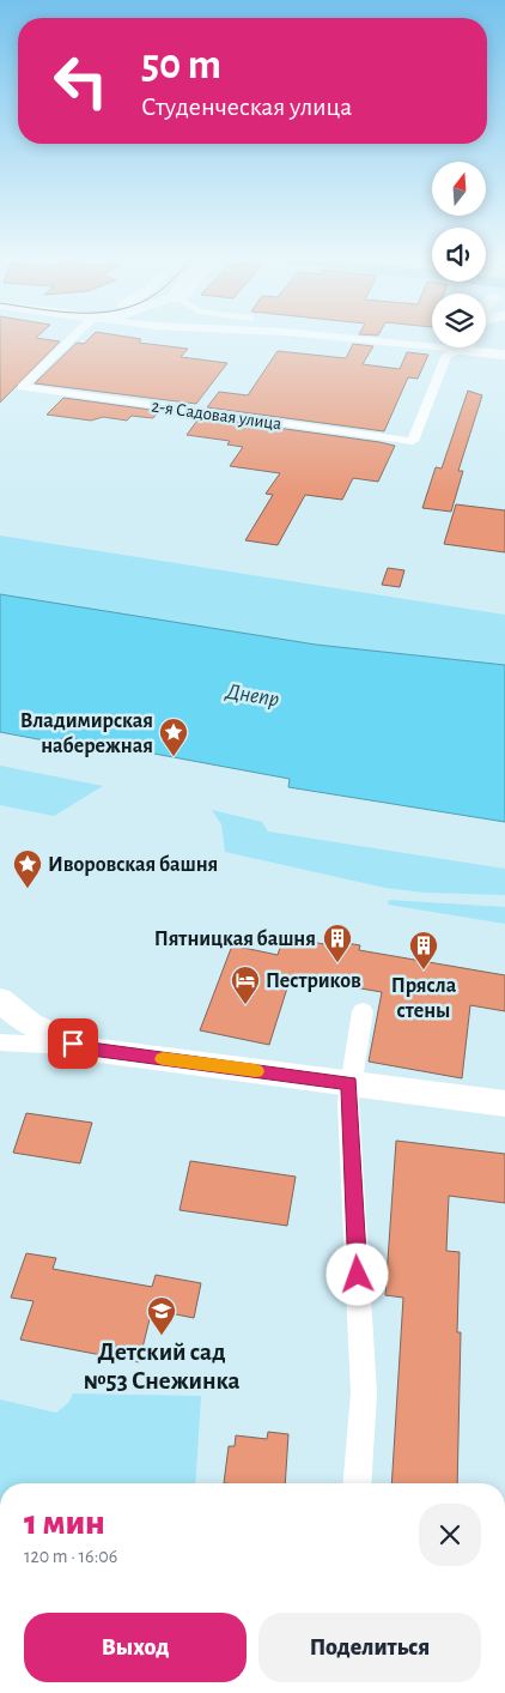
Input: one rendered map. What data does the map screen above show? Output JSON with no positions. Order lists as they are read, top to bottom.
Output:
{
  "streets": {
    "street": ["2-я Садовая улица"]
  },
  "water": ["Днепр"],
  "places": {
    "place": ["Владимирская набережная", "Иворовская башня"],
    "building": ["Пятницкая башня", "Прясла стены"],
    "hotel": ["Пестриков"],
    "school or university": ["Детский сад №53 Снежинка"]
  },
  "north": "top",
  "page": {
    "turn": ["50 m", "Студенческая улица"],
    "heading": ["1 мин", "120 m · 16:06"],
    "buttons": ["Выход", "Поделиться"]
  }
}
